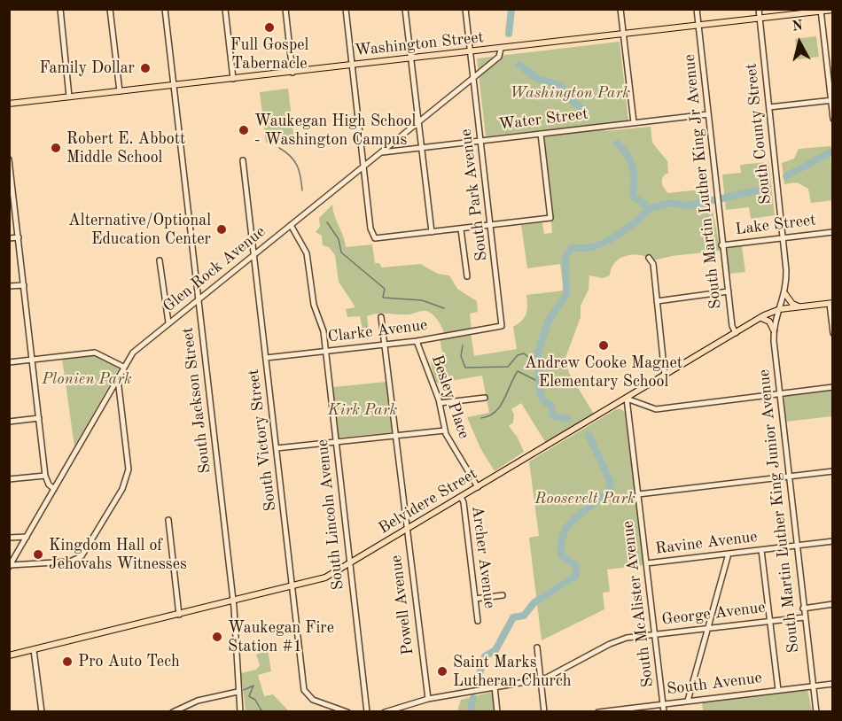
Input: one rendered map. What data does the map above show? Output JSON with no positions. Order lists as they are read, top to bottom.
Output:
{
  "streets": {
    "main road": ["Washington Street", "Belvidere Street"],
    "street": [
      "Water Street",
      "South County Street",
      "South Martin Luther King Jr Avenue",
      "South Park Avenue",
      "Lake Street",
      "Glen Rock Avenue",
      "Clarke Avenue",
      "Besley Place",
      "South Jackson Street",
      "South Victory Street",
      "South Martin Luther King Junior Avenue",
      "South Lincoln Avenue",
      "Ravine Avenue",
      "Archer Avenue",
      "South McAlister Avenue",
      "Powell Avenue",
      "George Avenue",
      "South Avenue"
    ]
  },
  "crossings": [
    ["Washington Street", "South County Street"],
    ["Washington Street", "South Martin Luther King Jr Avenue"],
    ["Washington Street", "South Park Avenue"],
    ["Washington Street", "Glen Rock Avenue"],
    ["Washington Street", "South Jackson Street"],
    ["Water Street", "South Martin Luther King Jr Avenue"],
    ["Water Street", "South Park Avenue"],
    ["Water Street", "Glen Rock Avenue"],
    ["South County Street", "Lake Street"],
    ["South County Street", "Belvidere Street"],
    ["South County Street", "South Martin Luther King Junior Avenue"],
    ["South Martin Luther King Jr Avenue", "Lake Street"],
    ["South Martin Luther King Jr Avenue", "Belvidere Street"],
    ["South Park Avenue", "Glen Rock Avenue"],
    ["South Park Avenue", "Clarke Avenue"],
    ["Glen Rock Avenue", "South Jackson Street"],
    ["Glen Rock Avenue", "South Victory Street"],
    ["Glen Rock Avenue", "South Lincoln Avenue"],
    ["Clarke Avenue", "Besley Place"],
    ["Clarke Avenue", "South Victory Street"],
    ["Clarke Avenue", "South Lincoln Avenue"],
    ["Clarke Avenue", "Powell Avenue"],
    ["Besley Place", "Belvidere Street"],
    ["South Jackson Street", "Belvidere Street"],
    ["South Victory Street", "Belvidere Street"],
    ["Belvidere Street", "South Martin Luther King Junior Avenue"],
    ["Belvidere Street", "South Lincoln Avenue"],
    ["Belvidere Street", "Archer Avenue"],
    ["Belvidere Street", "South McAlister Avenue"],
    ["Belvidere Street", "Powell Avenue"],
    ["South Martin Luther King Junior Avenue", "Ravine Avenue"],
    ["South Martin Luther King Junior Avenue", "George Avenue"],
    ["South Martin Luther King Junior Avenue", "South Avenue"],
    ["Ravine Avenue", "South McAlister Avenue"],
    ["South McAlister Avenue", "George Avenue"],
    ["South McAlister Avenue", "South Avenue"],
    ["Powell Avenue", "George Avenue"]
  ],
  "parks": [
    "Washington Park",
    "Plonien Park",
    "Kirk Park",
    "Roosevelt Park"
  ],
  "places": [
    "Full Gospel Tabernacle",
    "Family Dollar",
    "Waukegan High School - Washington Campus",
    "Robert E. Abbott Middle School",
    "Alternative/Optional Education Center",
    "Andrew Cooke Magnet Elementary School",
    "Kingdom Hall of Jehovahs Witnesses",
    "Waukegan Fire Station #1",
    "Pro Auto Tech",
    "Saint Marks Lutheran Church"
  ],
  "north": "top"
}
